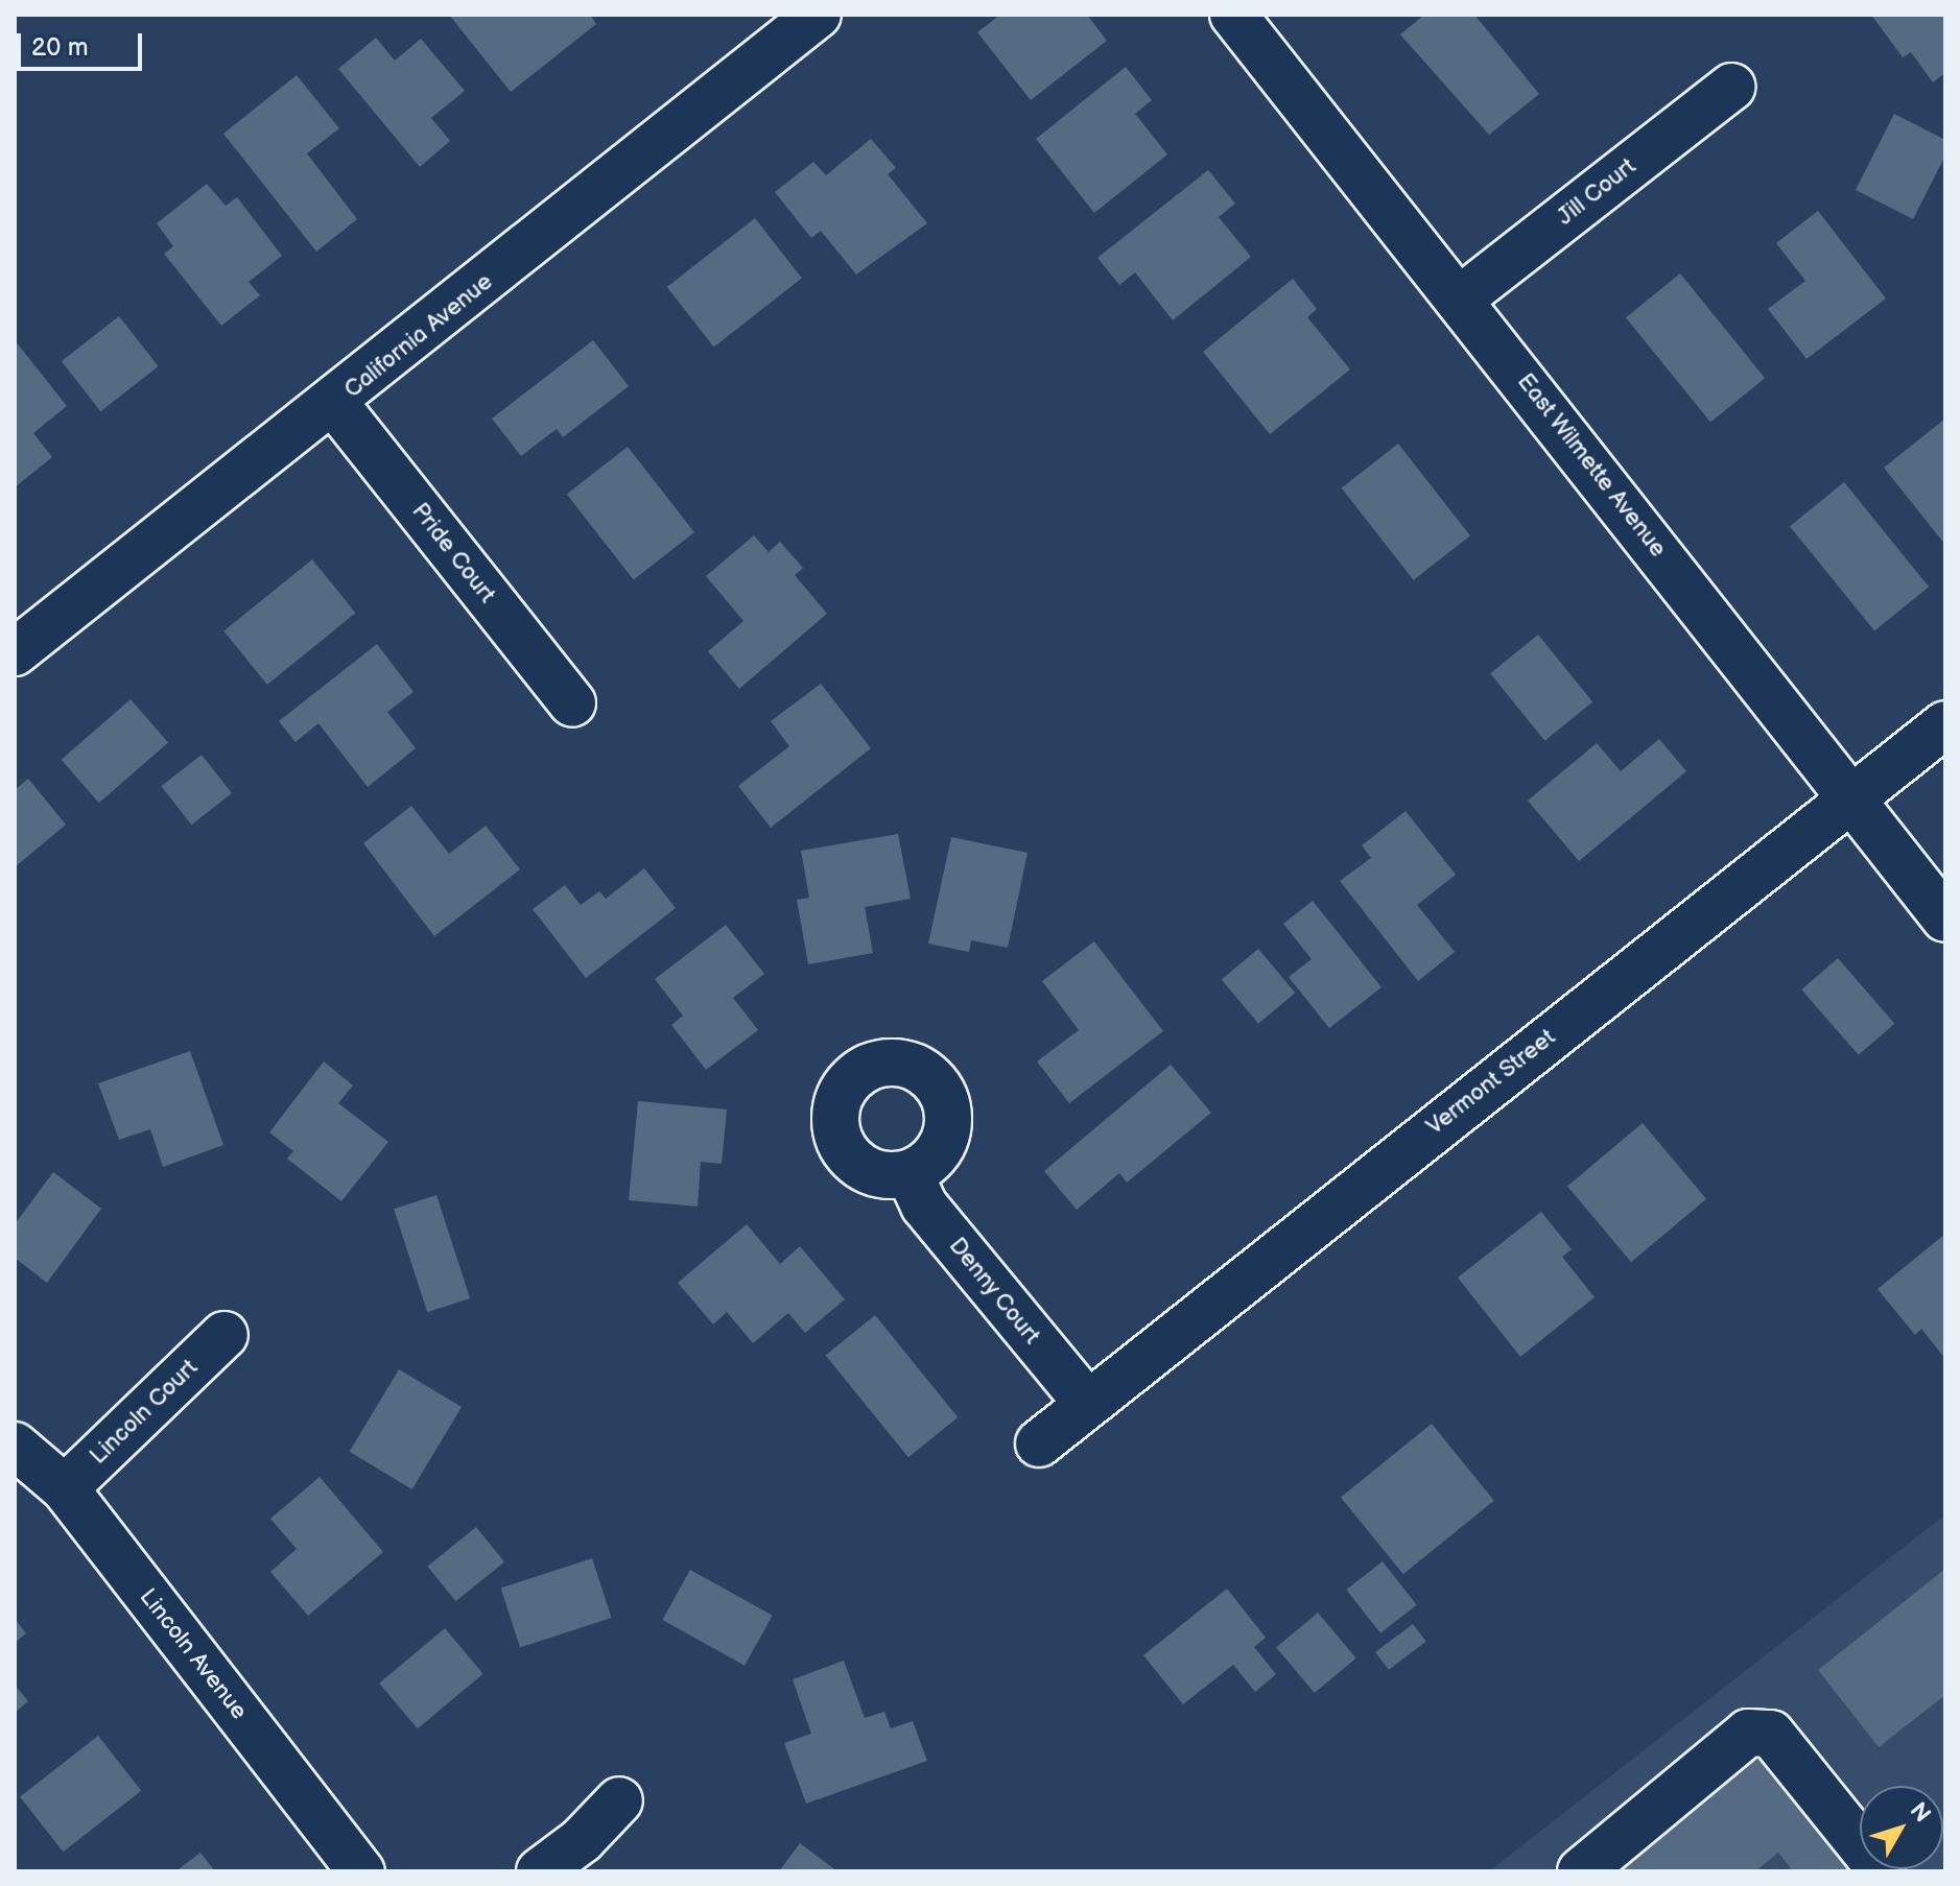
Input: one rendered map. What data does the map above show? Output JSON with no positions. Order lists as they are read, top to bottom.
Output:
{
  "streets": {
    "street": [
      "Jill Court",
      "California Avenue",
      "East Wilmette Avenue",
      "Pride Court",
      "Vermont Street",
      "Denny Court",
      "Lincoln Court",
      "Lincoln Avenue"
    ]
  },
  "crossings": [
    ["Jill Court", "East Wilmette Avenue"],
    ["California Avenue", "Pride Court"],
    ["East Wilmette Avenue", "Vermont Street"],
    ["Vermont Street", "Denny Court"],
    ["Lincoln Court", "Lincoln Avenue"]
  ],
  "scale_bar": "20 m",
  "north": "top right"
}
